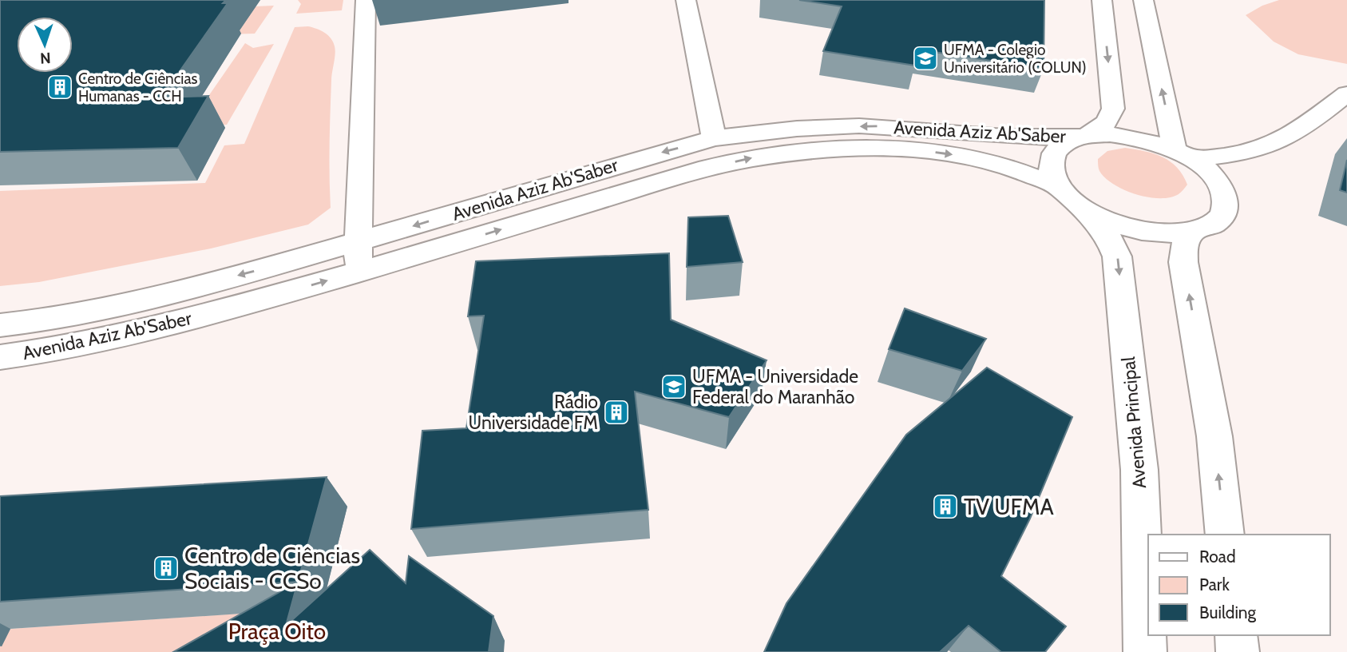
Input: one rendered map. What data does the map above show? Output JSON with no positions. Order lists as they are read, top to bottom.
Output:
{
  "streets": {
    "street": ["Avenida Aziz Ab'Saber", "Avenida Principal"]
  },
  "crossings": [
    ["Avenida Aziz Ab'Saber", "Avenida Principal"]
  ],
  "parks": ["Praça Oito"],
  "places": {
    "school or university": ["UFMA - Colegio Universitário (COLUN)", "UFMA - Universidade Federal do Maranhão"],
    "building": [
      "Centro de Ciências Humanas - CCH",
      "Rádio Universidade FM",
      "TV UFMA",
      "Centro de Ciências Sociais - CCSo"
    ]
  },
  "legend": ["Road", "Park", "Building"],
  "north": "bottom"
}
